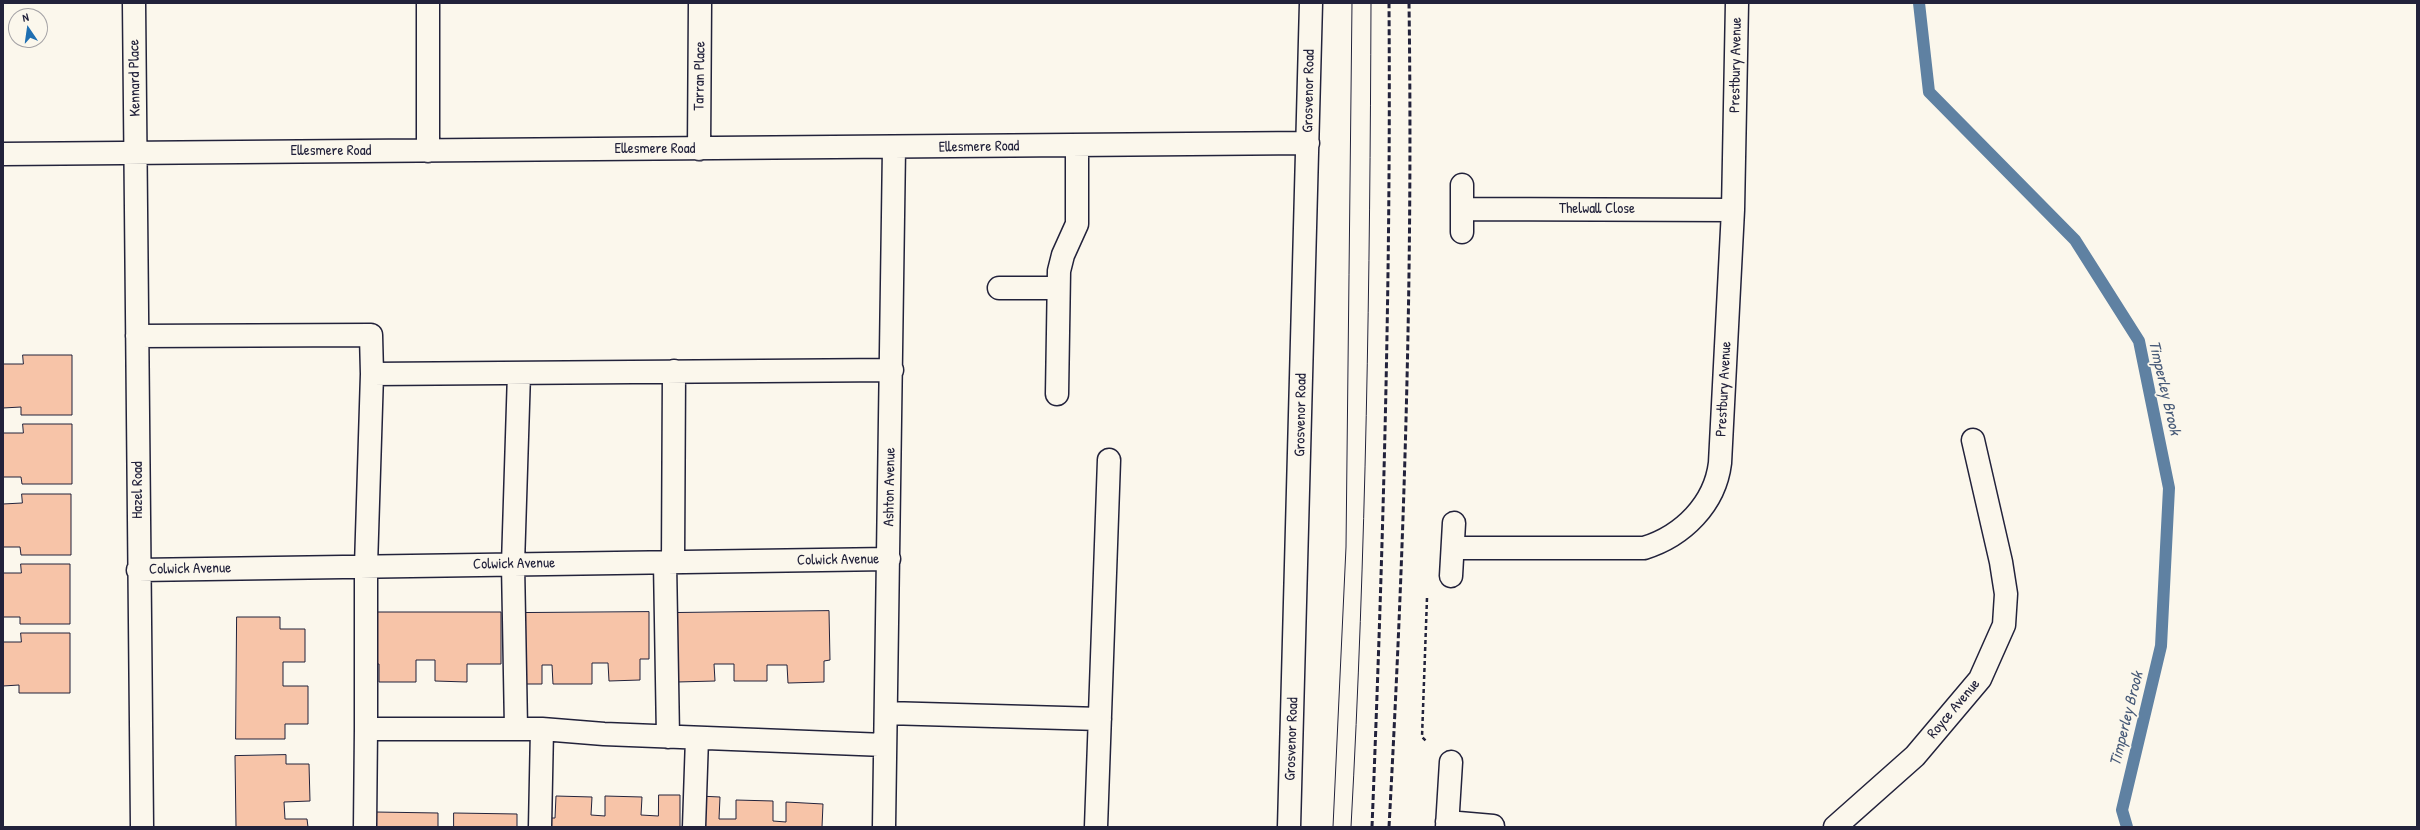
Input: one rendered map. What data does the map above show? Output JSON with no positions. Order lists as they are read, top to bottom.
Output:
{
  "streets": {
    "street": [
      "Prestbury Avenue",
      "Tarran Place",
      "Kennard Place",
      "Grosvenor Road",
      "Ellesmere Road",
      "Thelwall Close",
      "Ashton Avenue",
      "Hazel Road",
      "Colwick Avenue",
      "Royce Avenue"
    ]
  },
  "crossings": [
    ["Prestbury Avenue", "Thelwall Close"],
    ["Tarran Place", "Ellesmere Road"],
    ["Kennard Place", "Ellesmere Road"],
    ["Kennard Place", "Hazel Road"],
    ["Grosvenor Road", "Ellesmere Road"],
    ["Ellesmere Road", "Ashton Avenue"],
    ["Ellesmere Road", "Hazel Road"],
    ["Ashton Avenue", "Colwick Avenue"],
    ["Hazel Road", "Colwick Avenue"]
  ],
  "water": ["Timperley Brook"],
  "north": "top"
}
